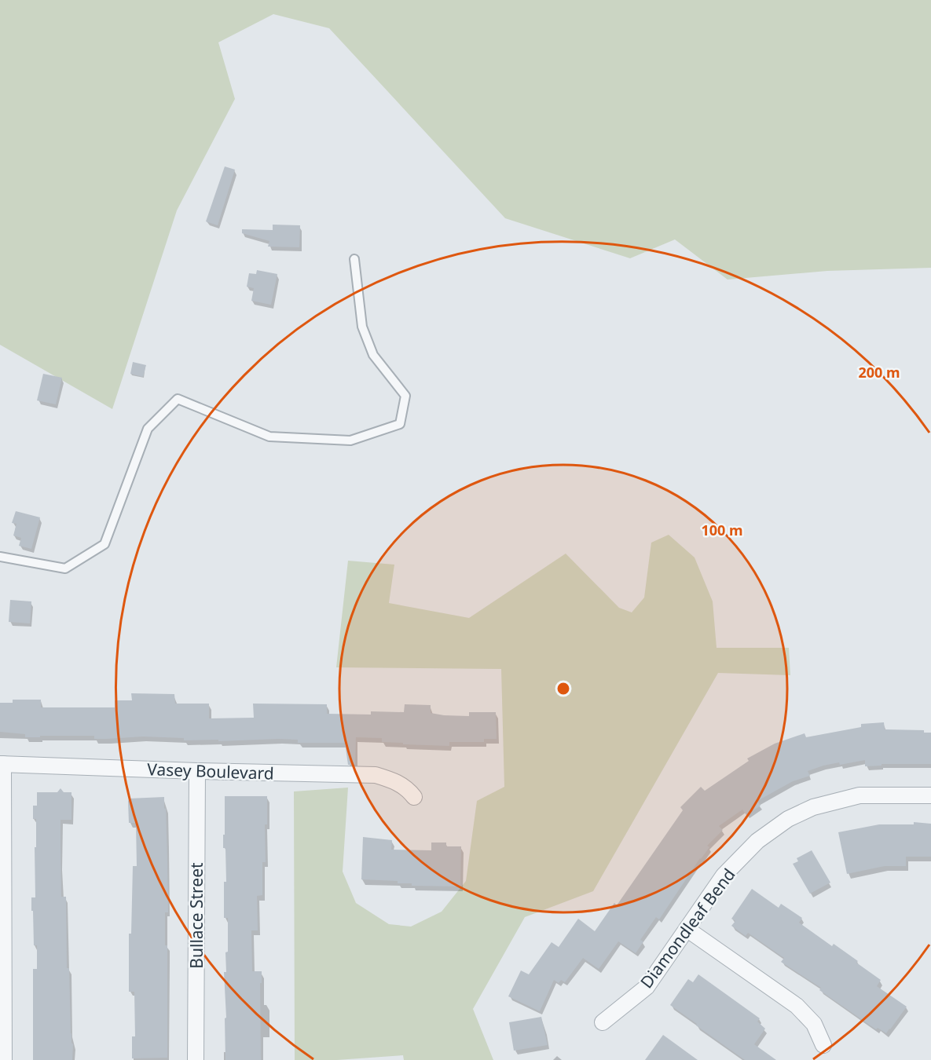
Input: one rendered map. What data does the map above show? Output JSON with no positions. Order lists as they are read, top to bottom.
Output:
{
  "streets": {
    "street": ["Vasey Boulevard", "Bullace Street", "Diamondleaf Bend"]
  },
  "crossings": [
    ["Vasey Boulevard", "Bullace Street"]
  ],
  "rings": ["200 m", "100 m"]
}
